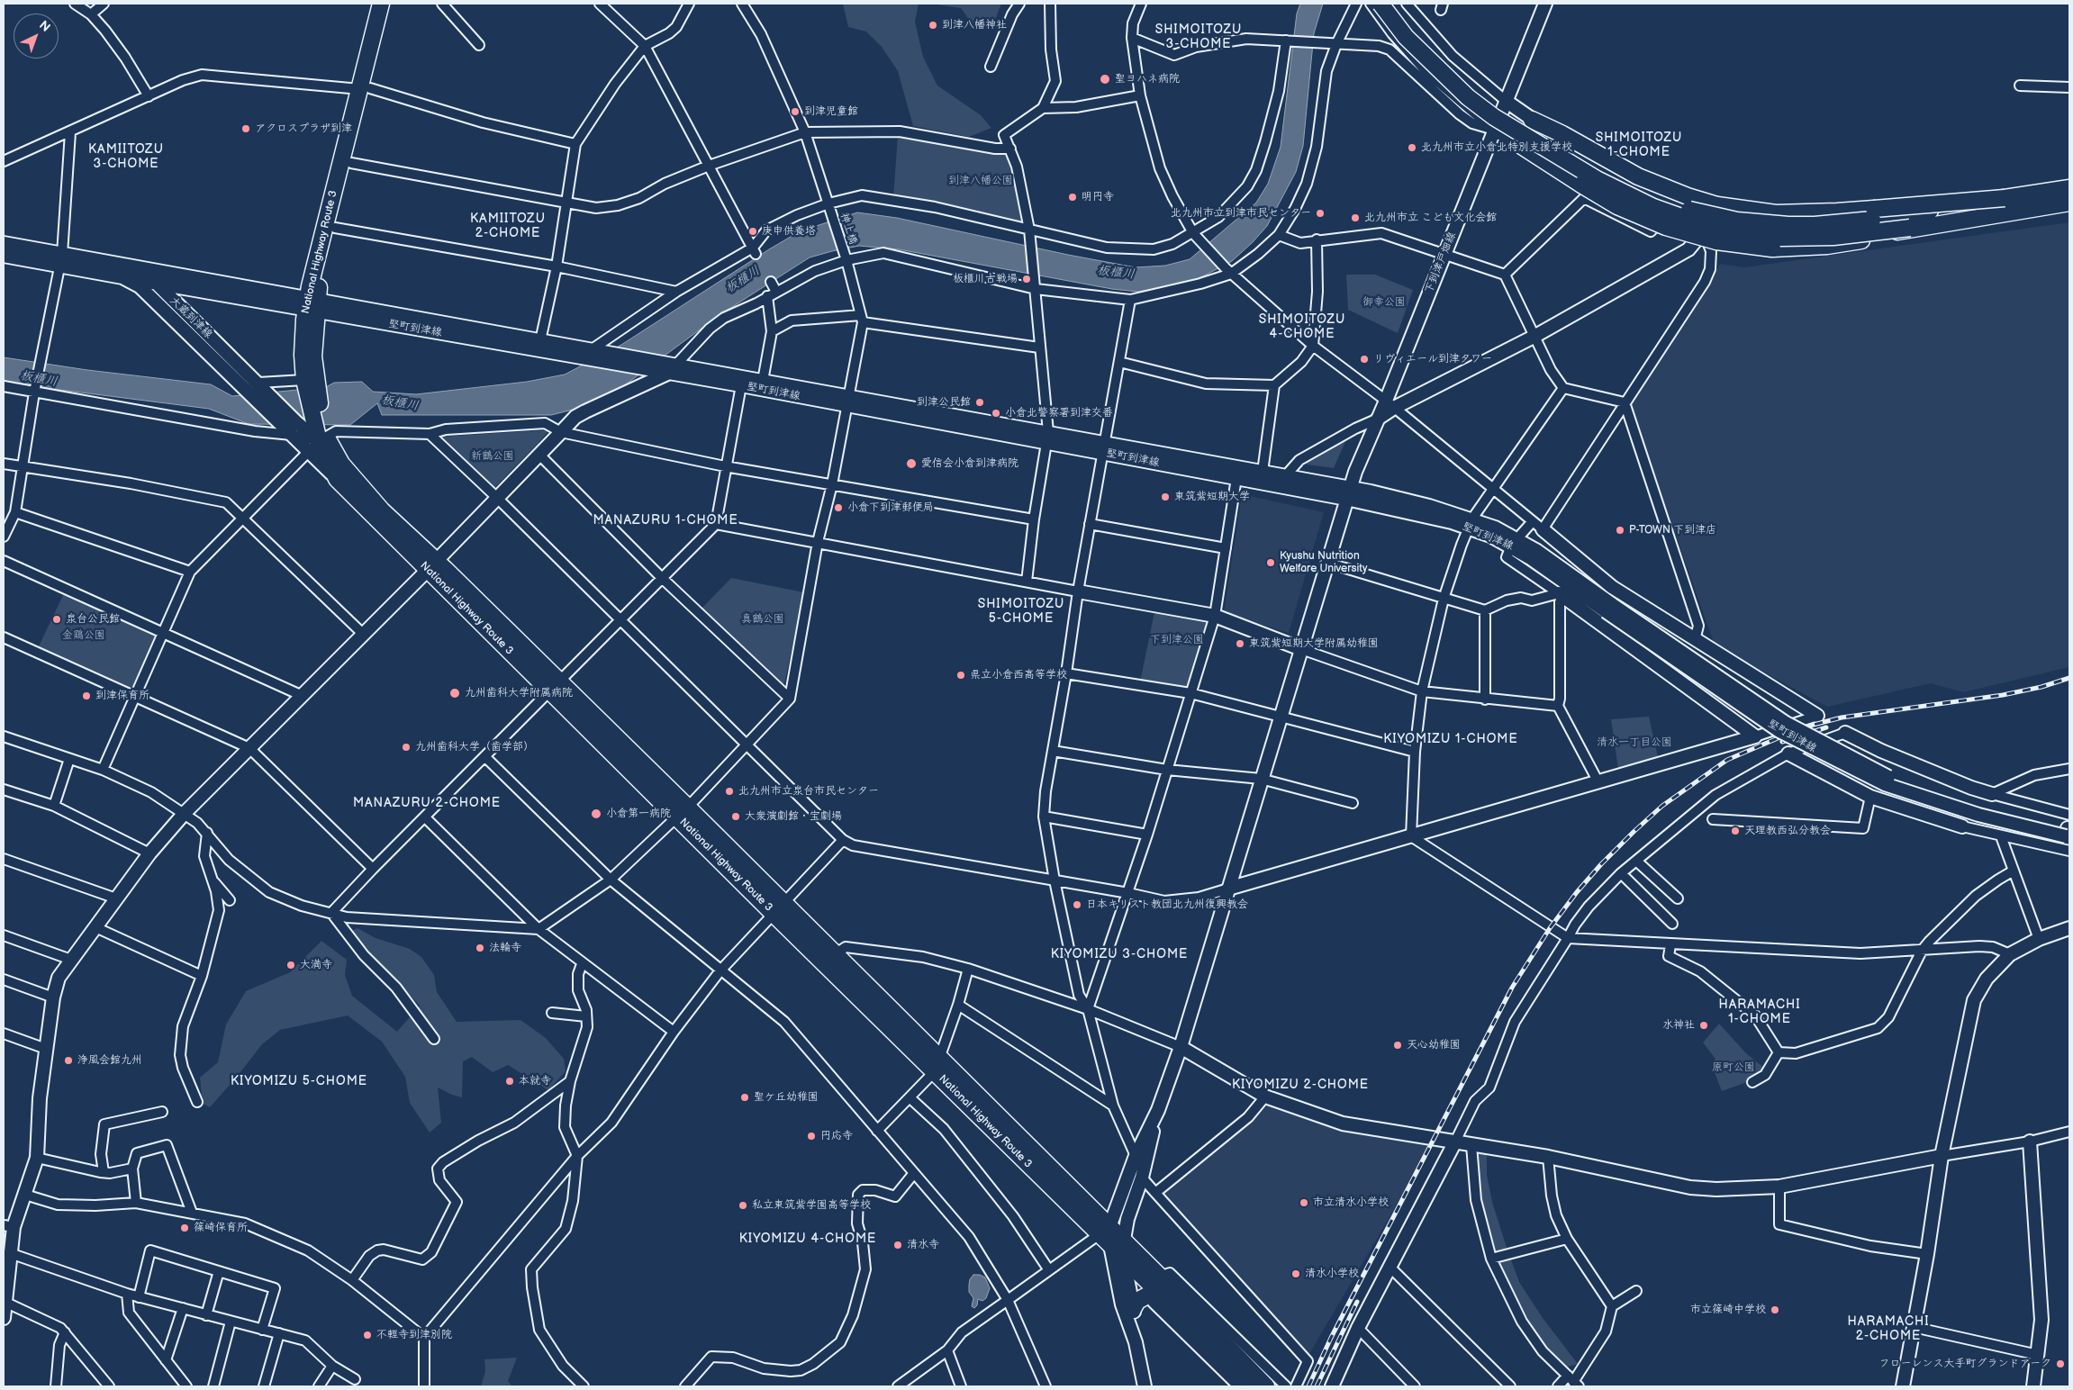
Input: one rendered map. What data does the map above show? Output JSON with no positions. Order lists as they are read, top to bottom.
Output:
{
  "streets": {
    "highway": ["National Highway Route 3"],
    "street": [
      "神上橋",
      "下到津戸畑線",
      "大蔵到津線",
      "堅町到津線"
    ]
  },
  "crossings": [
    ["National Highway Route 3", "大蔵到津線"],
    ["National Highway Route 3", "堅町到津線"],
    ["大蔵到津線", "堅町到津線"]
  ],
  "districts": [
    "SHIMOITOZU 3-CHOME",
    "SHIMOITOZU 1-CHOME",
    "KAMIITOZU 3-CHOME",
    "KAMIITOZU 2-CHOME",
    "SHIMOITOZU 4-CHOME",
    "MANAZURU 1-CHOME",
    "SHIMOITOZU 5-CHOME",
    "KIYOMIZU 1-CHOME",
    "MANAZURU 2-CHOME",
    "KIYOMIZU 3-CHOME",
    "HARAMACHI 1-CHOME",
    "KIYOMIZU 5-CHOME",
    "KIYOMIZU 2-CHOME",
    "KIYOMIZU 4-CHOME",
    "HARAMACHI 2-CHOME"
  ],
  "water": ["板櫃川"],
  "parks": [
    "到津八幡公園",
    "御幸公園",
    "新鶴公園",
    "真鶴公園",
    "金鶏公園",
    "下到津公園",
    "清水一丁目公園",
    "原町公園"
  ],
  "places": [
    "到津八幡神社",
    "聖ヨハネ病院",
    "到津児童館",
    "アクロスプラザ到津",
    "北九州市立小倉北特別支援学校",
    "明円寺",
    "北九州市立到津市民センター",
    "北九州市立 こども文化会館",
    "庚申供養塔",
    "板櫃川古戦場",
    "リヴィエール到津タワー",
    "到津公民館",
    "小倉北警察署到津交番",
    "愛信会小倉到津病院",
    "東筑紫短期大学",
    "小倉下到津郵便局",
    "P-TOWN 下到津店",
    "Kyushu Nutrition Welfare University",
    "泉台公民館",
    "東筑紫短期大学附属幼稚園",
    "県立小倉西高等学校",
    "九州歯科大学附属病院",
    "到津保育所",
    "九州歯科大学（歯学部）",
    "北九州市立泉台市民センター",
    "小倉第一病院",
    "大衆演劇館・宝劇場",
    "天理教西弘分教会",
    "日本キリスト教団北九州復興教会",
    "法輪寺",
    "大満寺",
    "水神社",
    "天心幼稚園",
    "浄風会館九州",
    "本就寺",
    "聖ケ丘幼稚園",
    "円応寺",
    "市立清水小学校",
    "私立東筑紫学園高等学校",
    "篠崎保育所",
    "清水寺",
    "清水小学校",
    "市立篠崎中学校",
    "不輕寺到津別院",
    "フローレンス大手町グランドアーク"
  ],
  "north": "top right"
}
